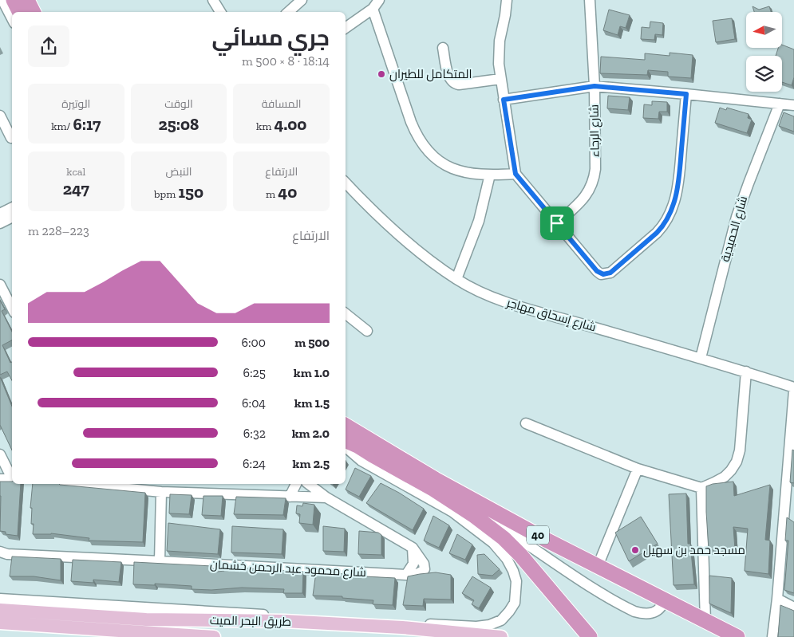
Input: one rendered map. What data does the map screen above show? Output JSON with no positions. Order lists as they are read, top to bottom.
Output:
{
  "streets": {
    "highway": ["40"],
    "main road": ["طريق البحر الميت"],
    "street": [
      "شارع الرجاء",
      "شارع الحميدية",
      "شارع إسحاق مهاجر",
      "شارع محمود عبد الرحمن خشمان"
    ]
  },
  "crossings": [
    ["شارع الحميدية", "شارع إسحاق مهاجر"]
  ],
  "places": ["المتكامل للطيران", "مسجد حمد بن سهيل"],
  "north": "left",
  "page": {
    "heading": ["جري مسائي", "18:14 · 8 × 500 m"],
    "stats": [
      ["المسافة", "4.00 km"],
      ["الوقت", "25:08"],
      ["الوتيرة", "6:17 /km"],
      ["الارتفاع", "40 m"],
      ["النبض", "150 bpm"],
      ["kcal", "247"]
    ],
    "chart": ["الارتفاع", "223–228 m"],
    "list": [
      {
        "name": "500 m",
        "note": "6:00"
      },
      {
        "name": "1.0 km",
        "note": "6:25"
      },
      {
        "name": "1.5 km",
        "note": "6:04"
      },
      {
        "name": "2.0 km",
        "note": "6:32"
      },
      {
        "name": "2.5 km",
        "note": "6:24"
      }
    ]
  }
}
